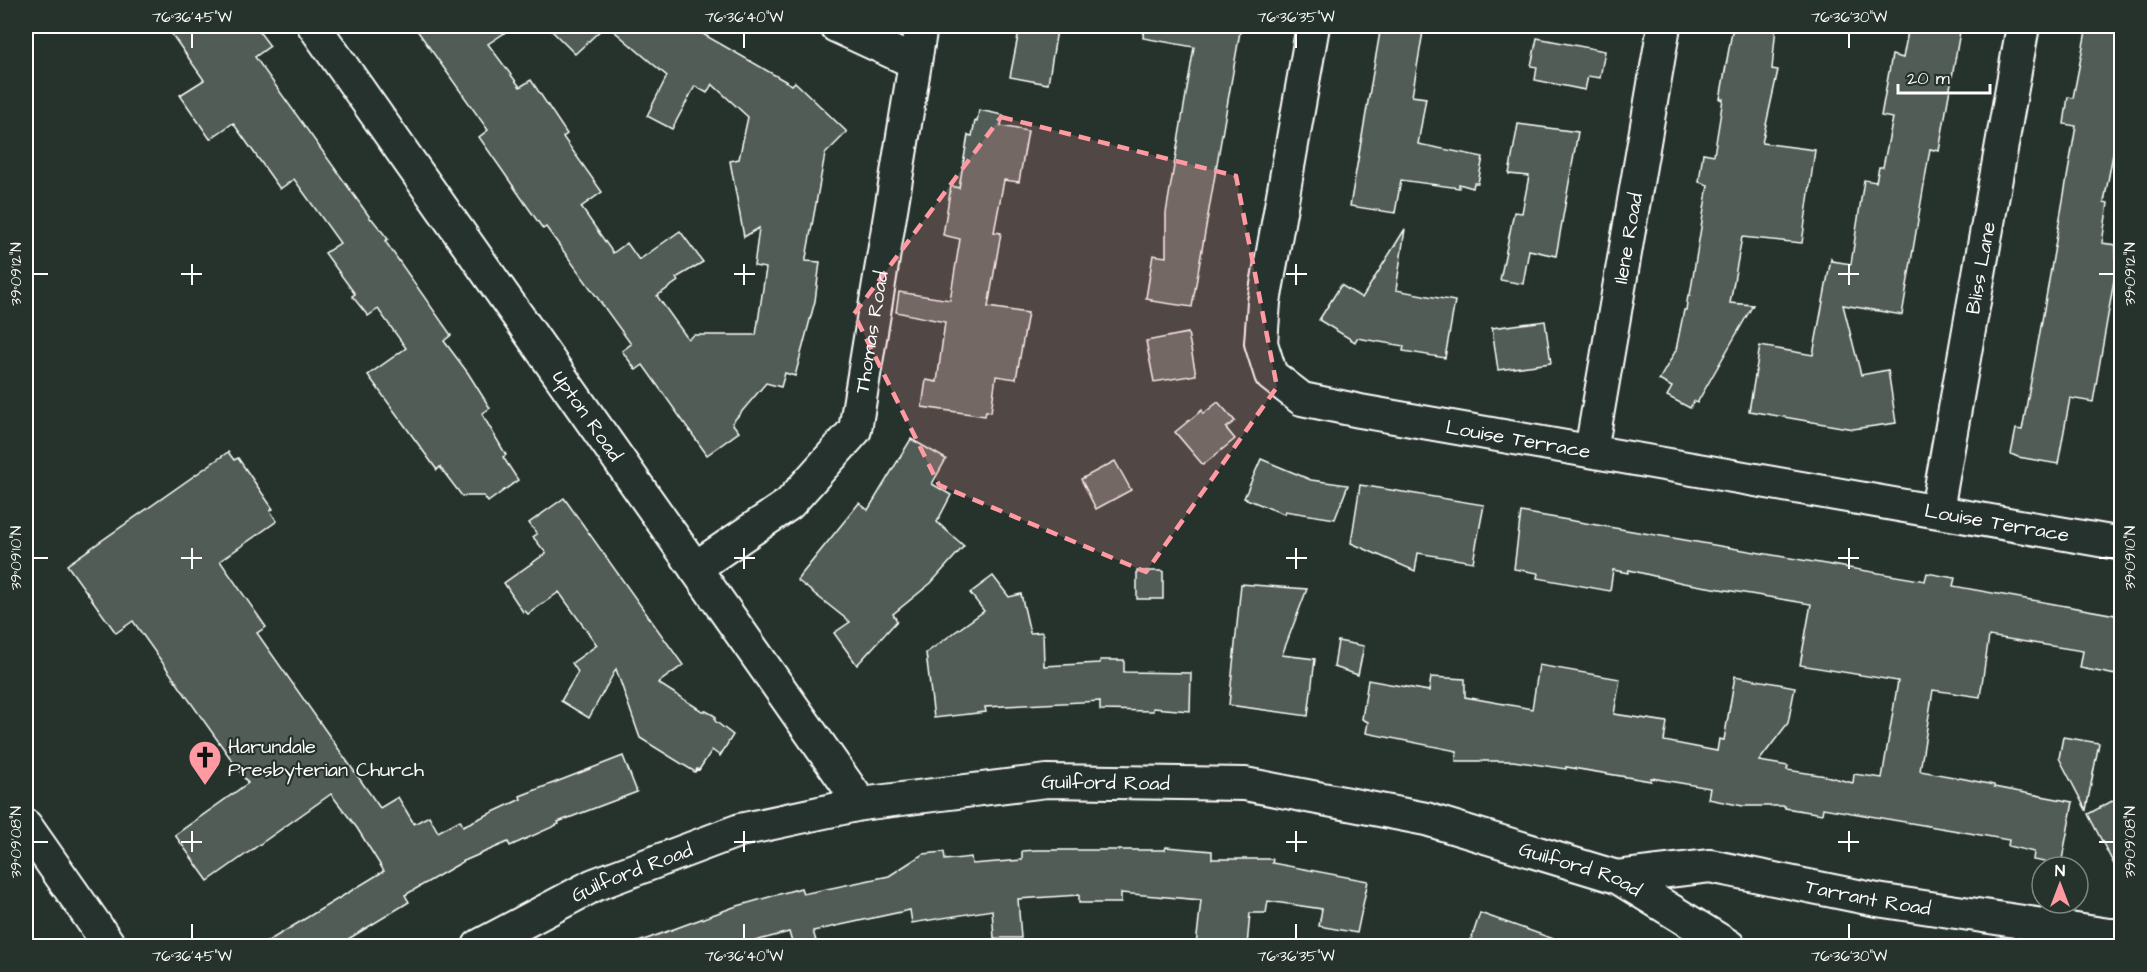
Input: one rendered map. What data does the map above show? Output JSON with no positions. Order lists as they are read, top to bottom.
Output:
{
  "streets": {
    "street": [
      "Ilene Road",
      "Bliss Lane",
      "Thomas Road",
      "Upton Road",
      "Louise Terrace",
      "Guilford Road",
      "Tarrant Road"
    ]
  },
  "crossings": [
    ["Ilene Road", "Louise Terrace"],
    ["Bliss Lane", "Louise Terrace"],
    ["Thomas Road", "Upton Road"],
    ["Upton Road", "Guilford Road"],
    ["Guilford Road", "Tarrant Road"]
  ],
  "places": {
    "church": ["Harundale Presbyterian Church"]
  },
  "scale_bar": "20 m",
  "north": "top",
  "coordinates": [
    "76°36'45\"W",
    "76°36'40\"W",
    "76°36'35\"W",
    "76°36'30\"W",
    "39°09'12\"N",
    "39°09'10\"N",
    "39°09'08\"N"
  ]
}
